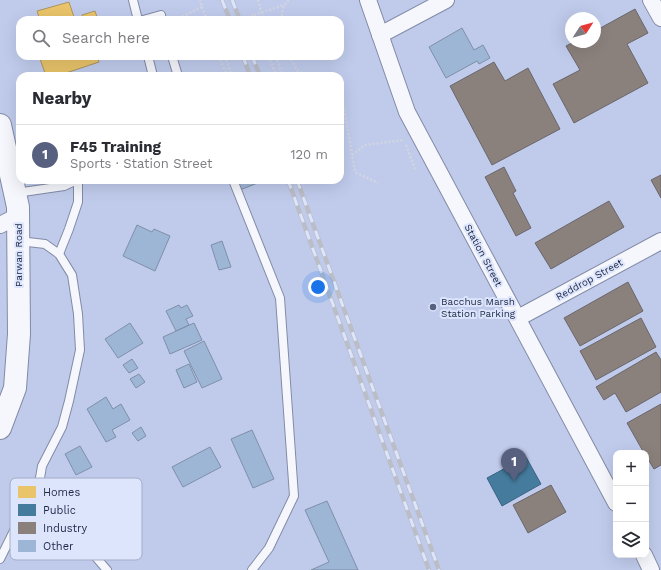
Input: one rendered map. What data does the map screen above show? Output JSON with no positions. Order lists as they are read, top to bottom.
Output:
{
  "streets": {
    "main road": ["Parwan Road"],
    "street": ["Station Street", "Reddrop Street"]
  },
  "crossings": [
    ["Station Street", "Reddrop Street"]
  ],
  "places": ["Bacchus Marsh Station Parking"],
  "legend": [
    "Homes",
    "Public",
    "Industry",
    "Other"
  ],
  "north": "top right",
  "page": {
    "search": "Search here",
    "heading": "Nearby",
    "list": [
      {
        "mark": "1",
        "name": "F45 Training",
        "note": "Sports · Station Street",
        "value": "120 m"
      }
    ],
    "pins": "1",
    "map_buttons": ["+", "−"]
  }
}
